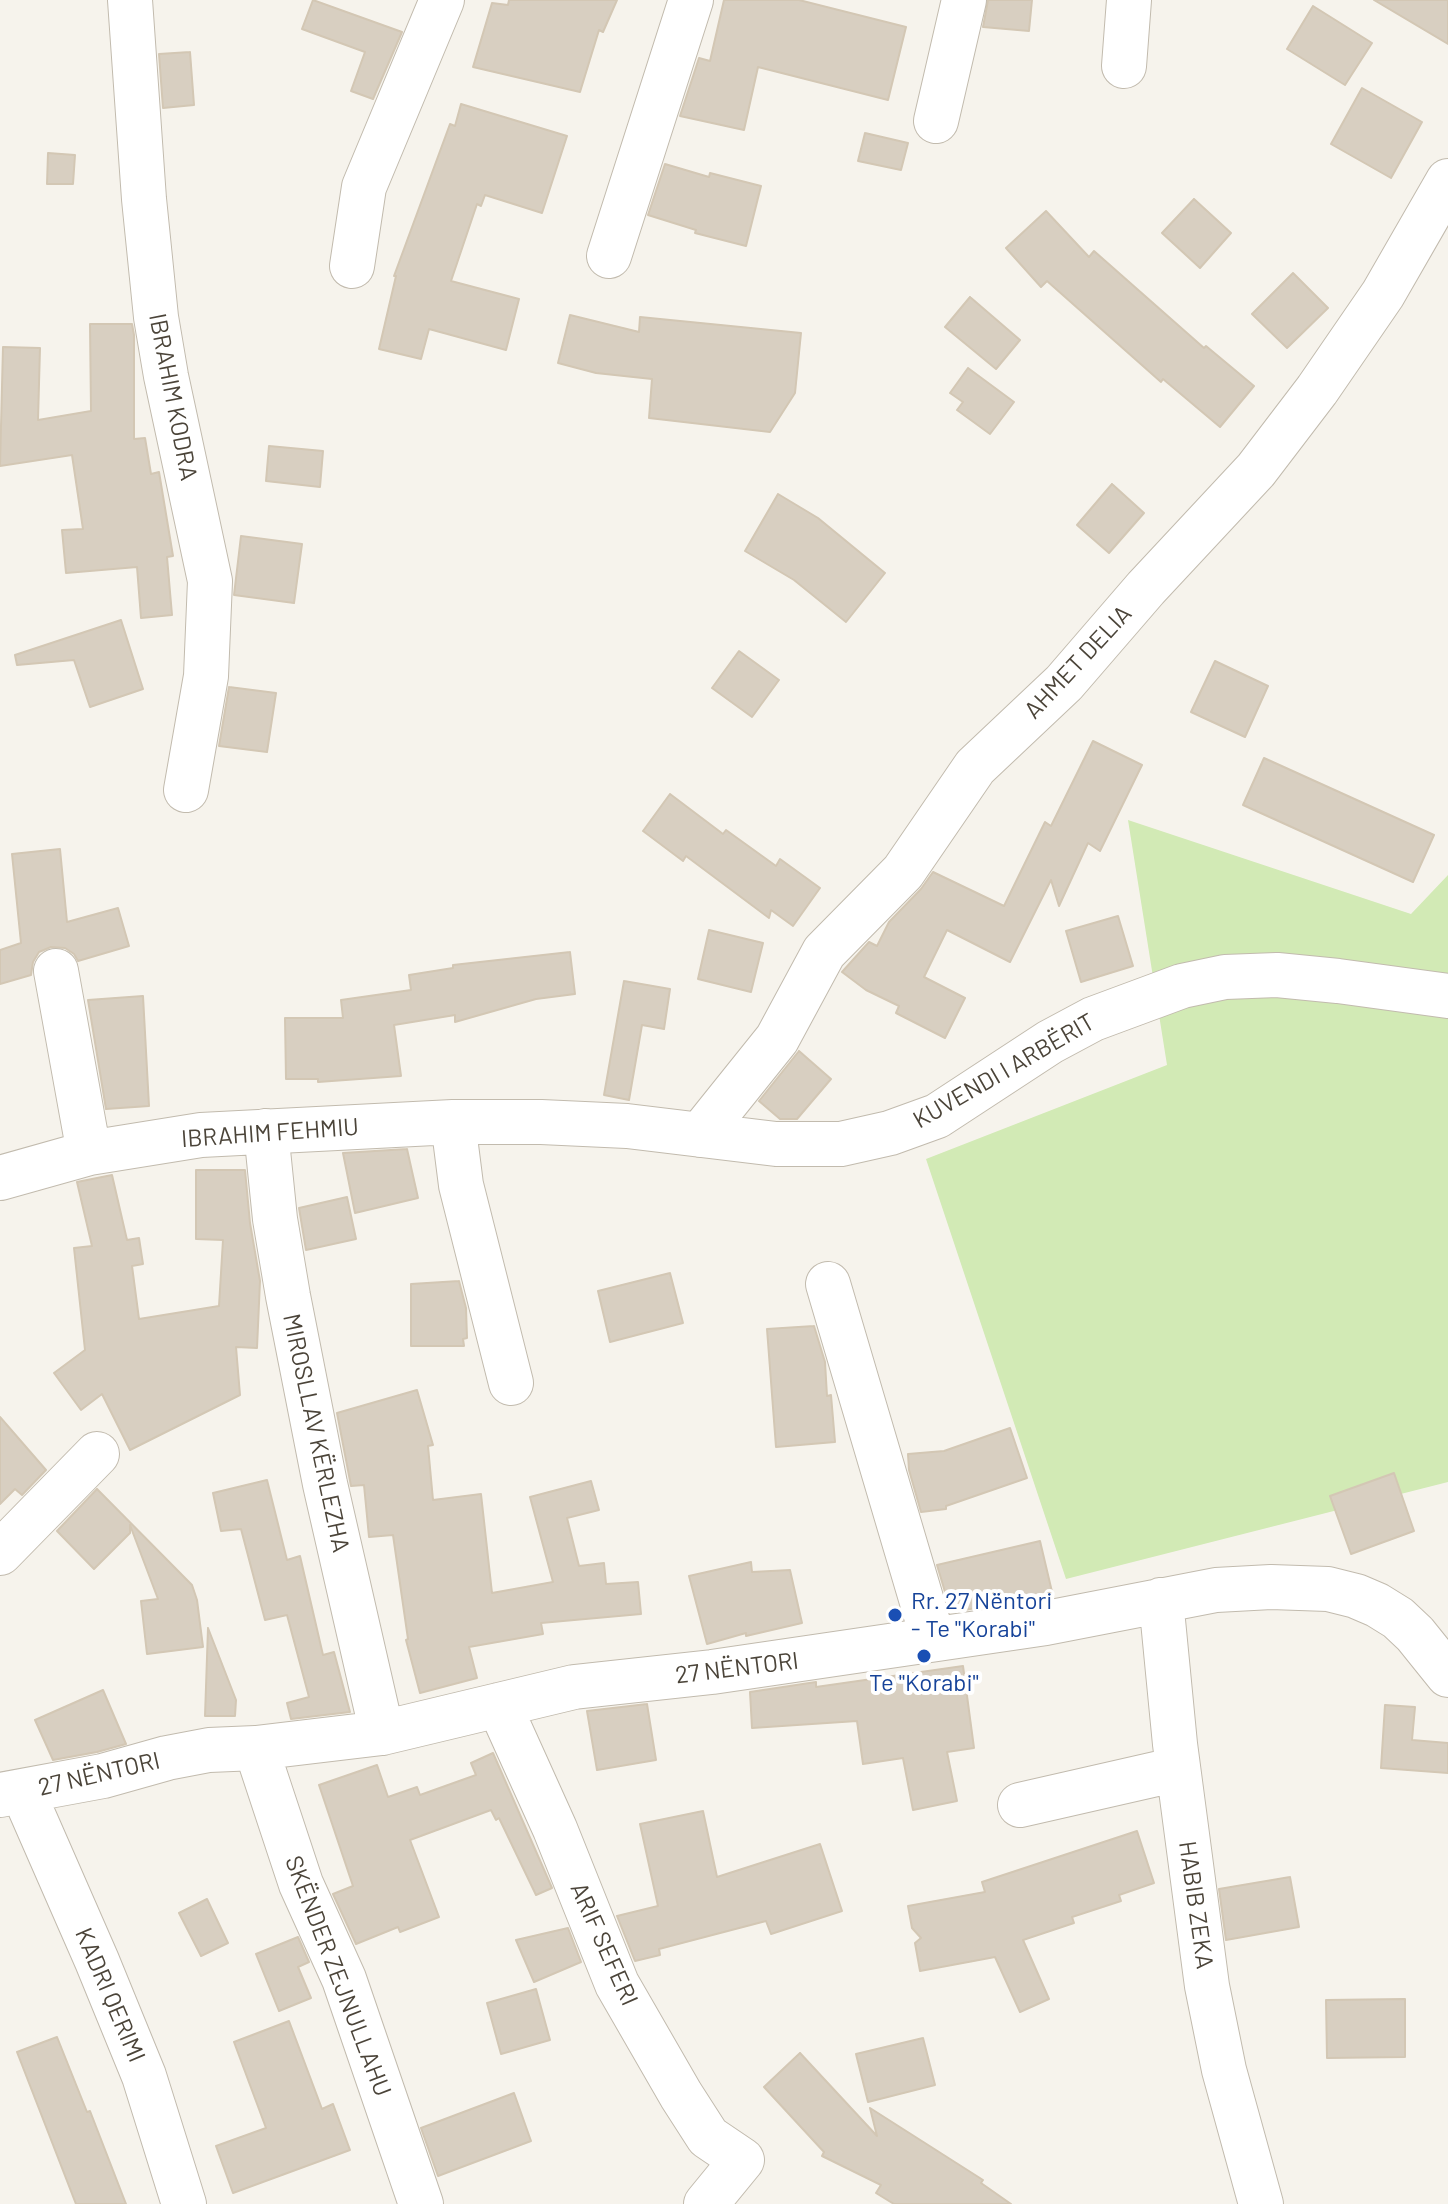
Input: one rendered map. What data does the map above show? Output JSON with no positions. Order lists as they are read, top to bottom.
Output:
{
  "streets": {
    "street": [
      "IBRAHIM KODRA",
      "AHMET DELIA",
      "KUVENDI I ARBËRIT",
      "IBRAHIM FEHMIU",
      "MIROSLLAV KËRLEZHA",
      "27 NËNTORI",
      "HABIB ZEKA",
      "ARIF SEFERI",
      "SKËNDER ZEJNULLAHU",
      "KADRI QERIMI"
    ]
  },
  "crossings": [
    ["AHMET DELIA", "KUVENDI I ARBËRIT"],
    ["AHMET DELIA", "IBRAHIM FEHMIU"],
    ["KUVENDI I ARBËRIT", "IBRAHIM FEHMIU"],
    ["IBRAHIM FEHMIU", "MIROSLLAV KËRLEZHA"],
    ["MIROSLLAV KËRLEZHA", "27 NËNTORI"],
    ["27 NËNTORI", "HABIB ZEKA"],
    ["27 NËNTORI", "ARIF SEFERI"],
    ["27 NËNTORI", "SKËNDER ZEJNULLAHU"],
    ["27 NËNTORI", "KADRI QERIMI"]
  ],
  "places": ["Rr. 27 Nëntori - Te \"Korabi\"", "Te \"Korabi\""]
}
